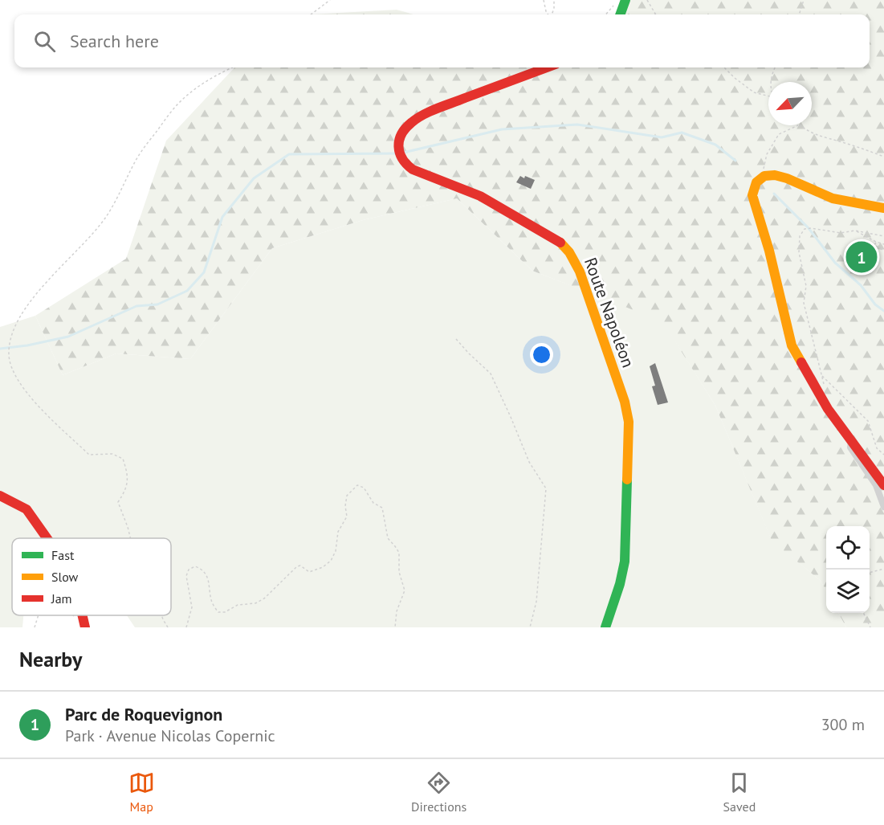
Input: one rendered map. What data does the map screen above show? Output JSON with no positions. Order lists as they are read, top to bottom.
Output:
{
  "streets": {
    "main road": ["Route Napoléon"]
  },
  "legend": ["Fast", "Slow", "Jam"],
  "north": "bottom left",
  "page": {
    "search": "Search here",
    "pins": "1",
    "heading": "Nearby",
    "list": [
      {
        "mark": "1",
        "name": "Parc de Roquevignon",
        "note": "Park · Avenue Nicolas Copernic",
        "value": "300 m"
      }
    ],
    "nav": ["Map", "Directions", "Saved"]
  }
}
